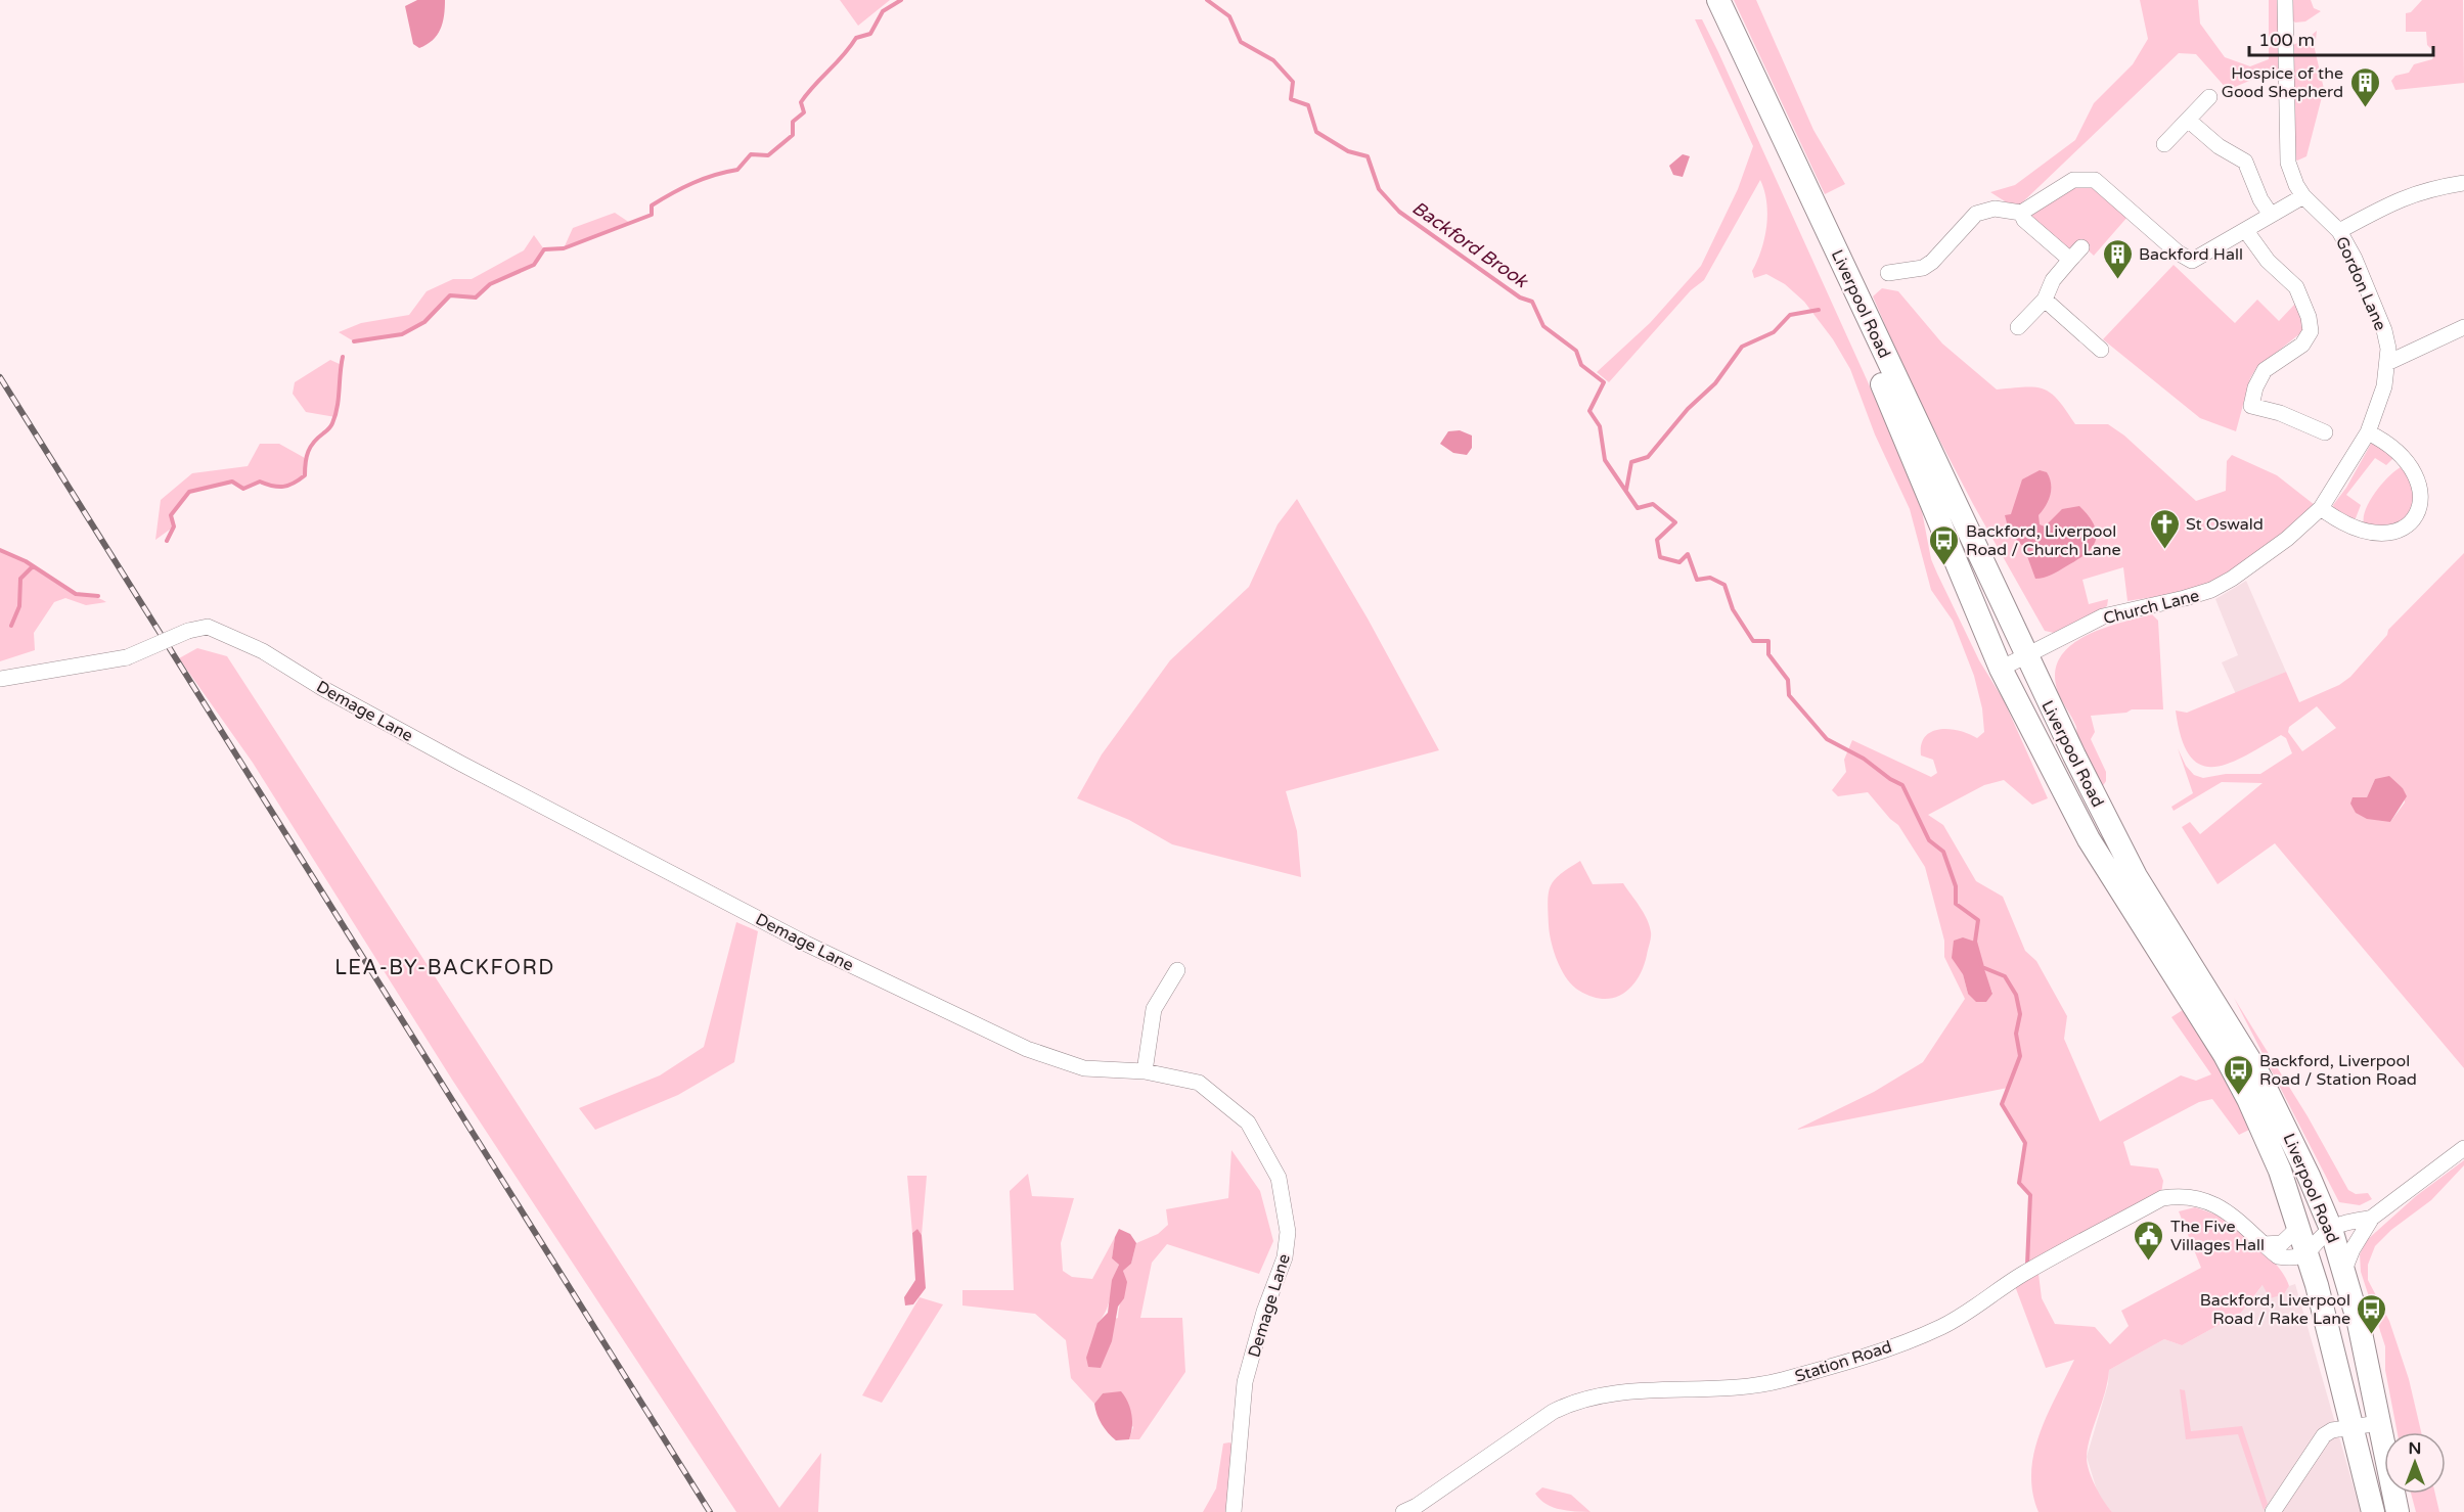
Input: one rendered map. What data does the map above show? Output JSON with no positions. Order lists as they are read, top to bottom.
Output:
{
  "streets": {
    "highway": ["Liverpool Road"],
    "street": [
      "Gordon Lane",
      "Church Lane",
      "Demage Lane",
      "Station Road"
    ]
  },
  "crossings": [
    ["Gordon Lane", "Church Lane"],
    ["Liverpool Road", "Church Lane"],
    ["Liverpool Road", "Station Road"]
  ],
  "districts": ["LEA-BY-BACKFORD"],
  "water": ["Backford Brook"],
  "places": {
    "building": ["Hospice of the Good Shepherd", "Backford Hall"],
    "church": ["St Oswald"],
    "bus stop": ["Backford, Liverpool Road / Church Lane", "Backford, Liverpool Road / Station Road", "Backford, Liverpool Road / Rake Lane"],
    "public building": ["The Five Villages Hall"]
  },
  "scale_bar": "100 m",
  "north": "top"
}
